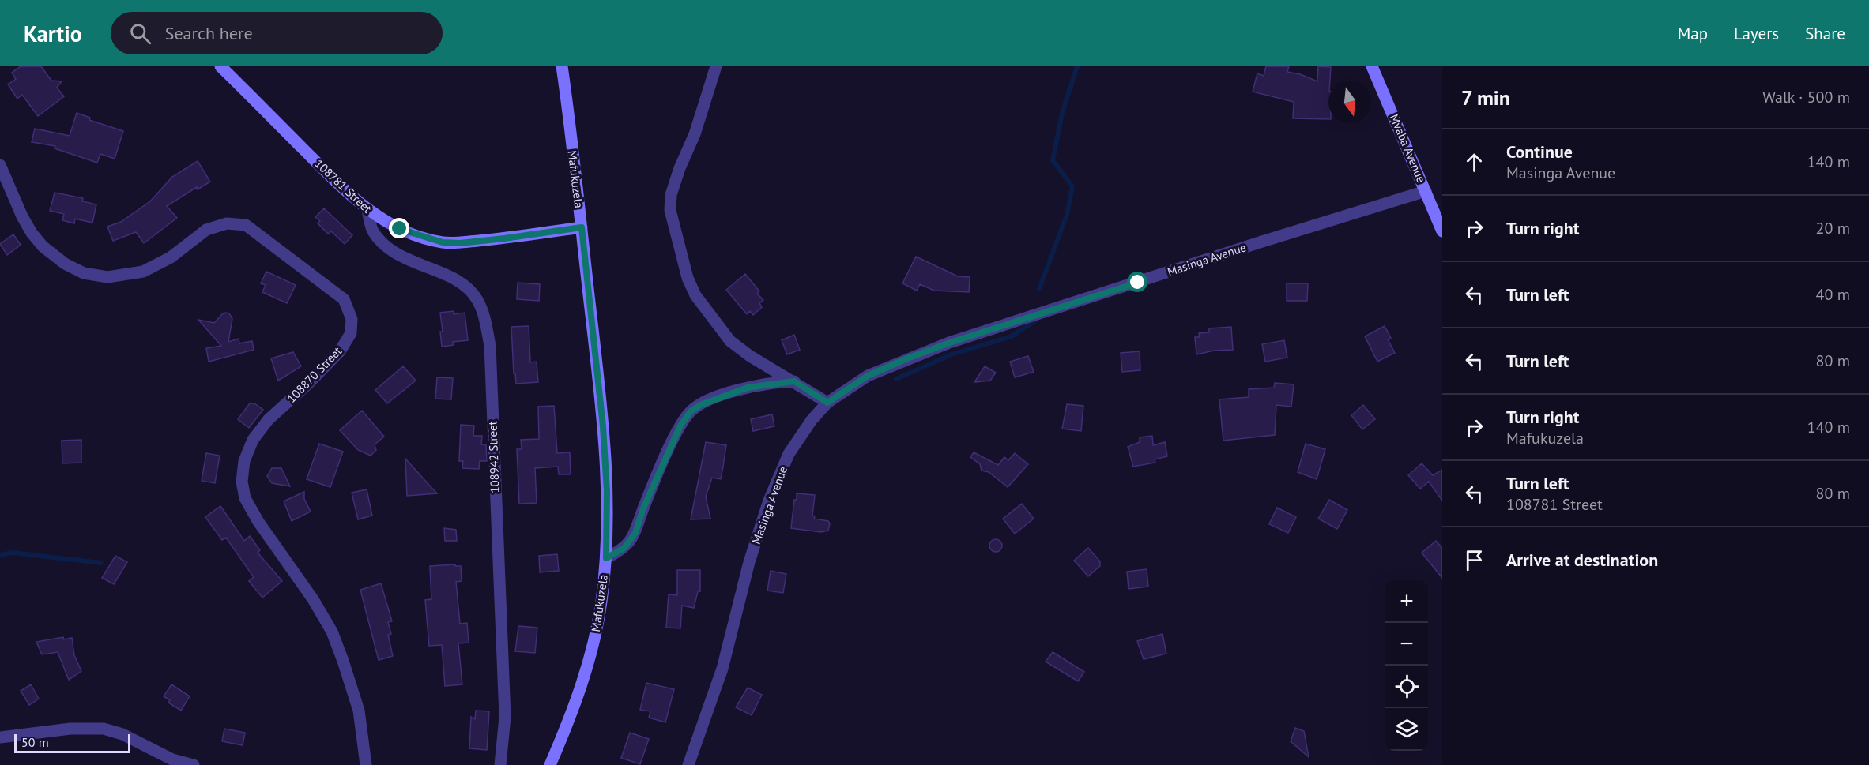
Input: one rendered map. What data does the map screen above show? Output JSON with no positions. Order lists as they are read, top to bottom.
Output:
{
  "streets": {
    "main road": ["Mvaba Avenue", "Mafukuzela", "108781 Street"],
    "street": ["Masinga Avenue", "108870 Street", "108942 Street"]
  },
  "crossings": [
    ["Mvaba Avenue", "Masinga Avenue"],
    ["Mafukuzela", "108781 Street"],
    ["108781 Street", "108942 Street"]
  ],
  "scale_bar": "50 m",
  "north": "bottom",
  "page": {
    "header": "Kartio",
    "search": "Search here",
    "nav": ["Map", "Layers", "Share"],
    "heading": ["7 min", "Walk · 500 m"],
    "list": [
      ["Continue", "Masinga Avenue", "140 m"],
      ["Turn right", "20 m"],
      ["Turn left", "40 m"],
      ["Turn left", "80 m"],
      ["Turn right", "Mafukuzela", "140 m"],
      ["Turn left", "108781 Street", "80 m"],
      "Arrive at destination"
    ],
    "map_buttons": ["+", "−"],
    "scale": "50 m"
  }
}
